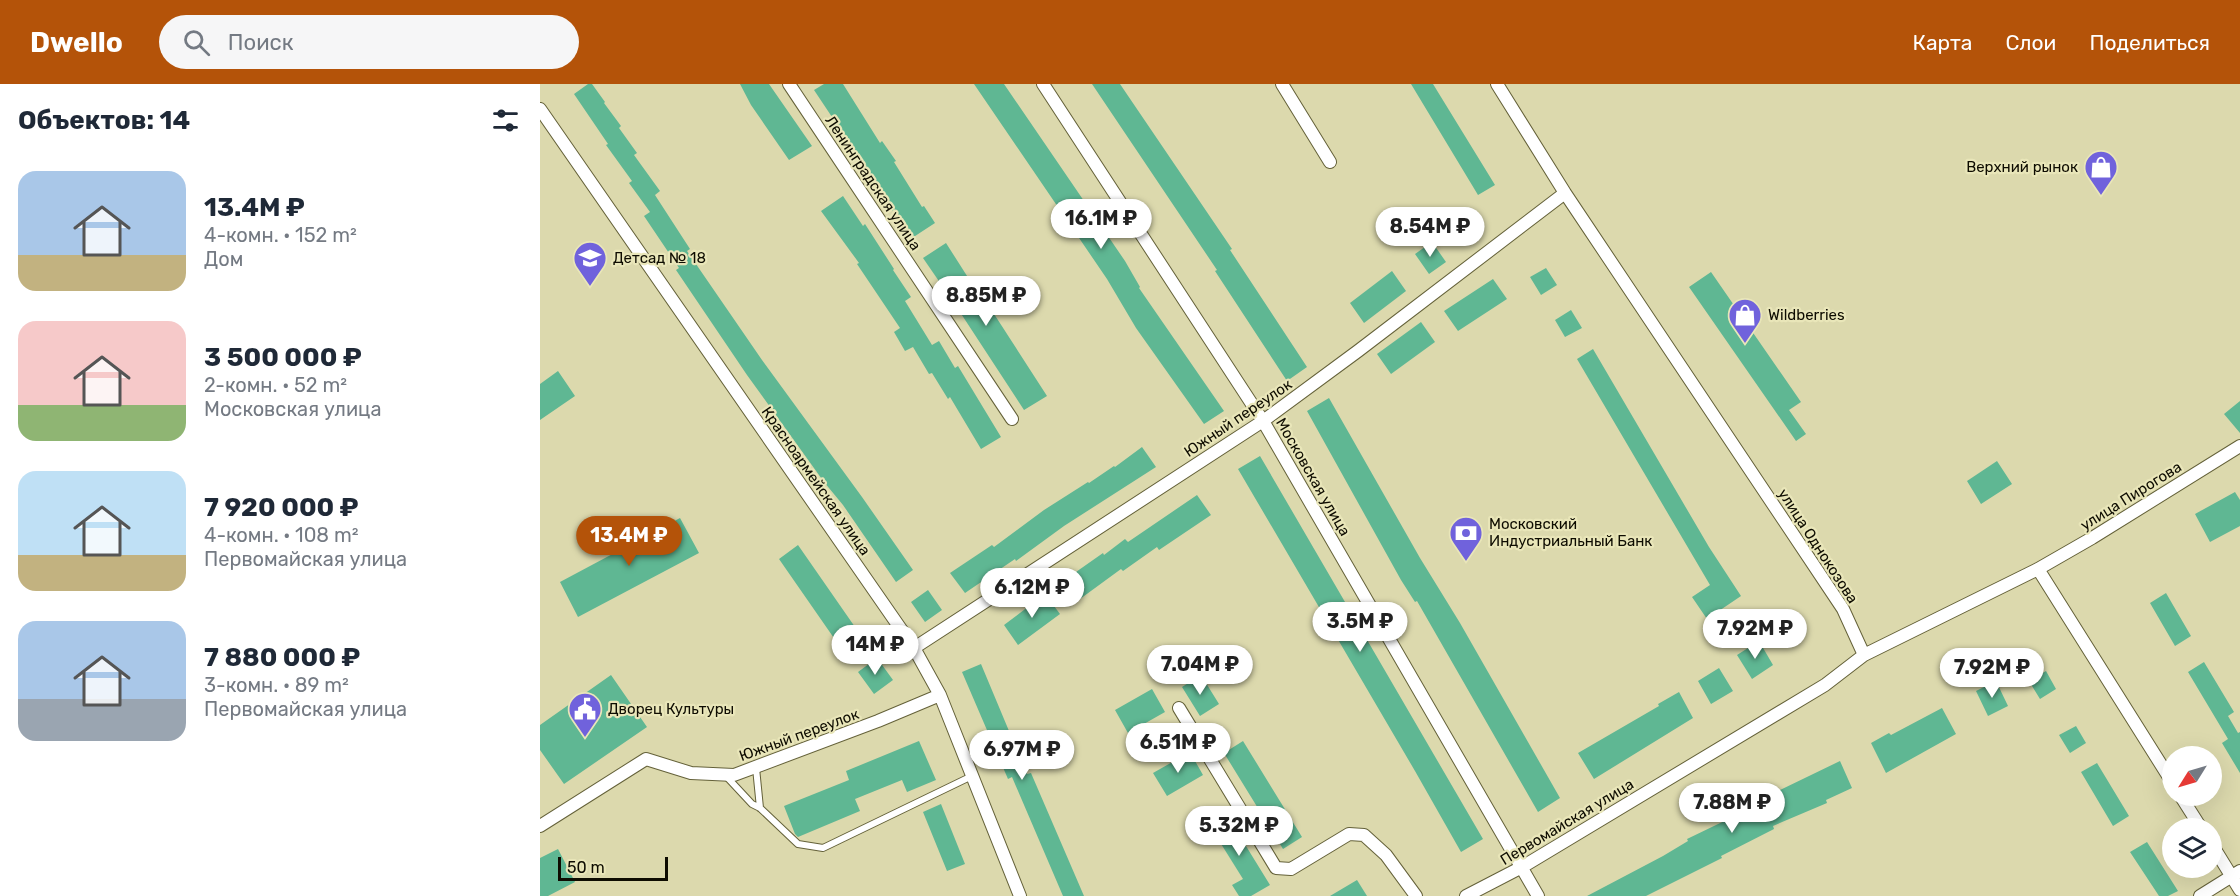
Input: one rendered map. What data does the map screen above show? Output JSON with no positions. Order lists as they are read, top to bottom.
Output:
{
  "streets": {
    "street": [
      "Ленинградская улица",
      "Южный переулок",
      "Московская улица",
      "Красноармейская улица",
      "улица Пирогова",
      "улица Однокозова",
      "Первомайская улица"
    ]
  },
  "crossings": [
    ["Южный переулок", "Московская улица"],
    ["Южный переулок", "Красноармейская улица"],
    ["Южный переулок", "улица Однокозова"],
    ["Московская улица", "Первомайская улица"],
    ["улица Однокозова", "Первомайская улица"]
  ],
  "places": {
    "shop": ["Верхний рынок", "Wildberries"],
    "school or university": ["Детсад № 18"],
    "bank": ["Московский Индустриальный Банк"],
    "public building": ["Дворец Культуры"]
  },
  "scale_bar": "50 m",
  "north": "bottom left",
  "page": {
    "header": "Dwello",
    "search": "Поиск",
    "nav": ["Карта", "Слои", "Поделиться"],
    "heading": "Объектов: 14",
    "list": [
      {
        "name": "13.4M ₽",
        "note": "4-комн. · 152 m² · Дом"
      },
      {
        "name": "3 500 000 ₽",
        "note": "2-комн. · 52 m² · Московская улица"
      },
      {
        "name": "7 920 000 ₽",
        "note": "4-комн. · 108 m² · Первомайская улица"
      },
      {
        "name": "7 880 000 ₽",
        "note": "3-комн. · 89 m² · Первомайская улица"
      }
    ],
    "price": [
      "16.1M ₽",
      "8.54M ₽",
      "8.85M ₽",
      "13.4M ₽",
      "6.12M ₽",
      "3.5M ₽",
      "7.92M ₽",
      "14M ₽",
      "7.04M ₽",
      "7.92M ₽",
      "6.51M ₽",
      "6.97M ₽",
      "7.88M ₽",
      "5.32M ₽"
    ],
    "scale": "50 m"
  }
}
